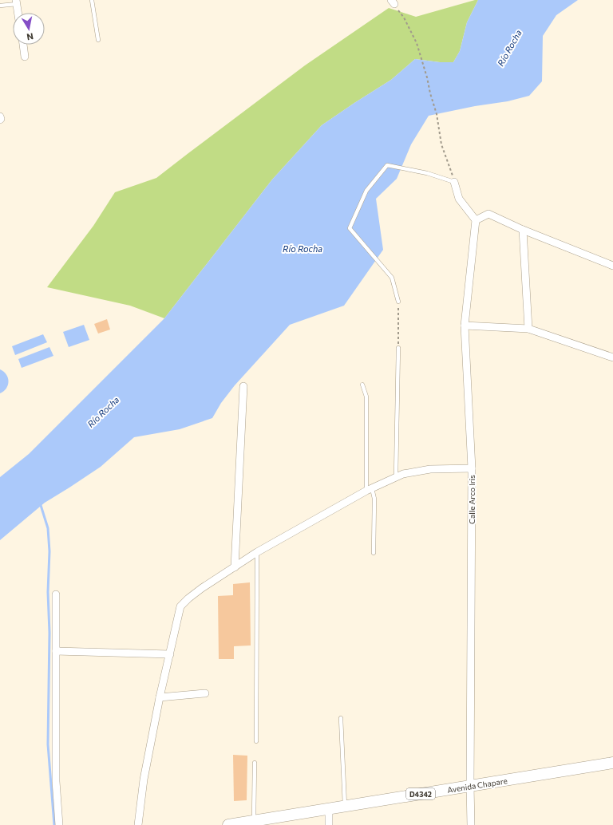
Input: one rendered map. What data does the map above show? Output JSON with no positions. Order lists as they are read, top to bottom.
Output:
{
  "streets": {
    "main road": ["Avenida Chapare", "D4342"],
    "street": ["Calle Arco Iris"]
  },
  "crossings": [
    ["Calle Arco Iris", "Avenida Chapare"]
  ],
  "water": ["Río Rocha"],
  "north": "bottom"
}
